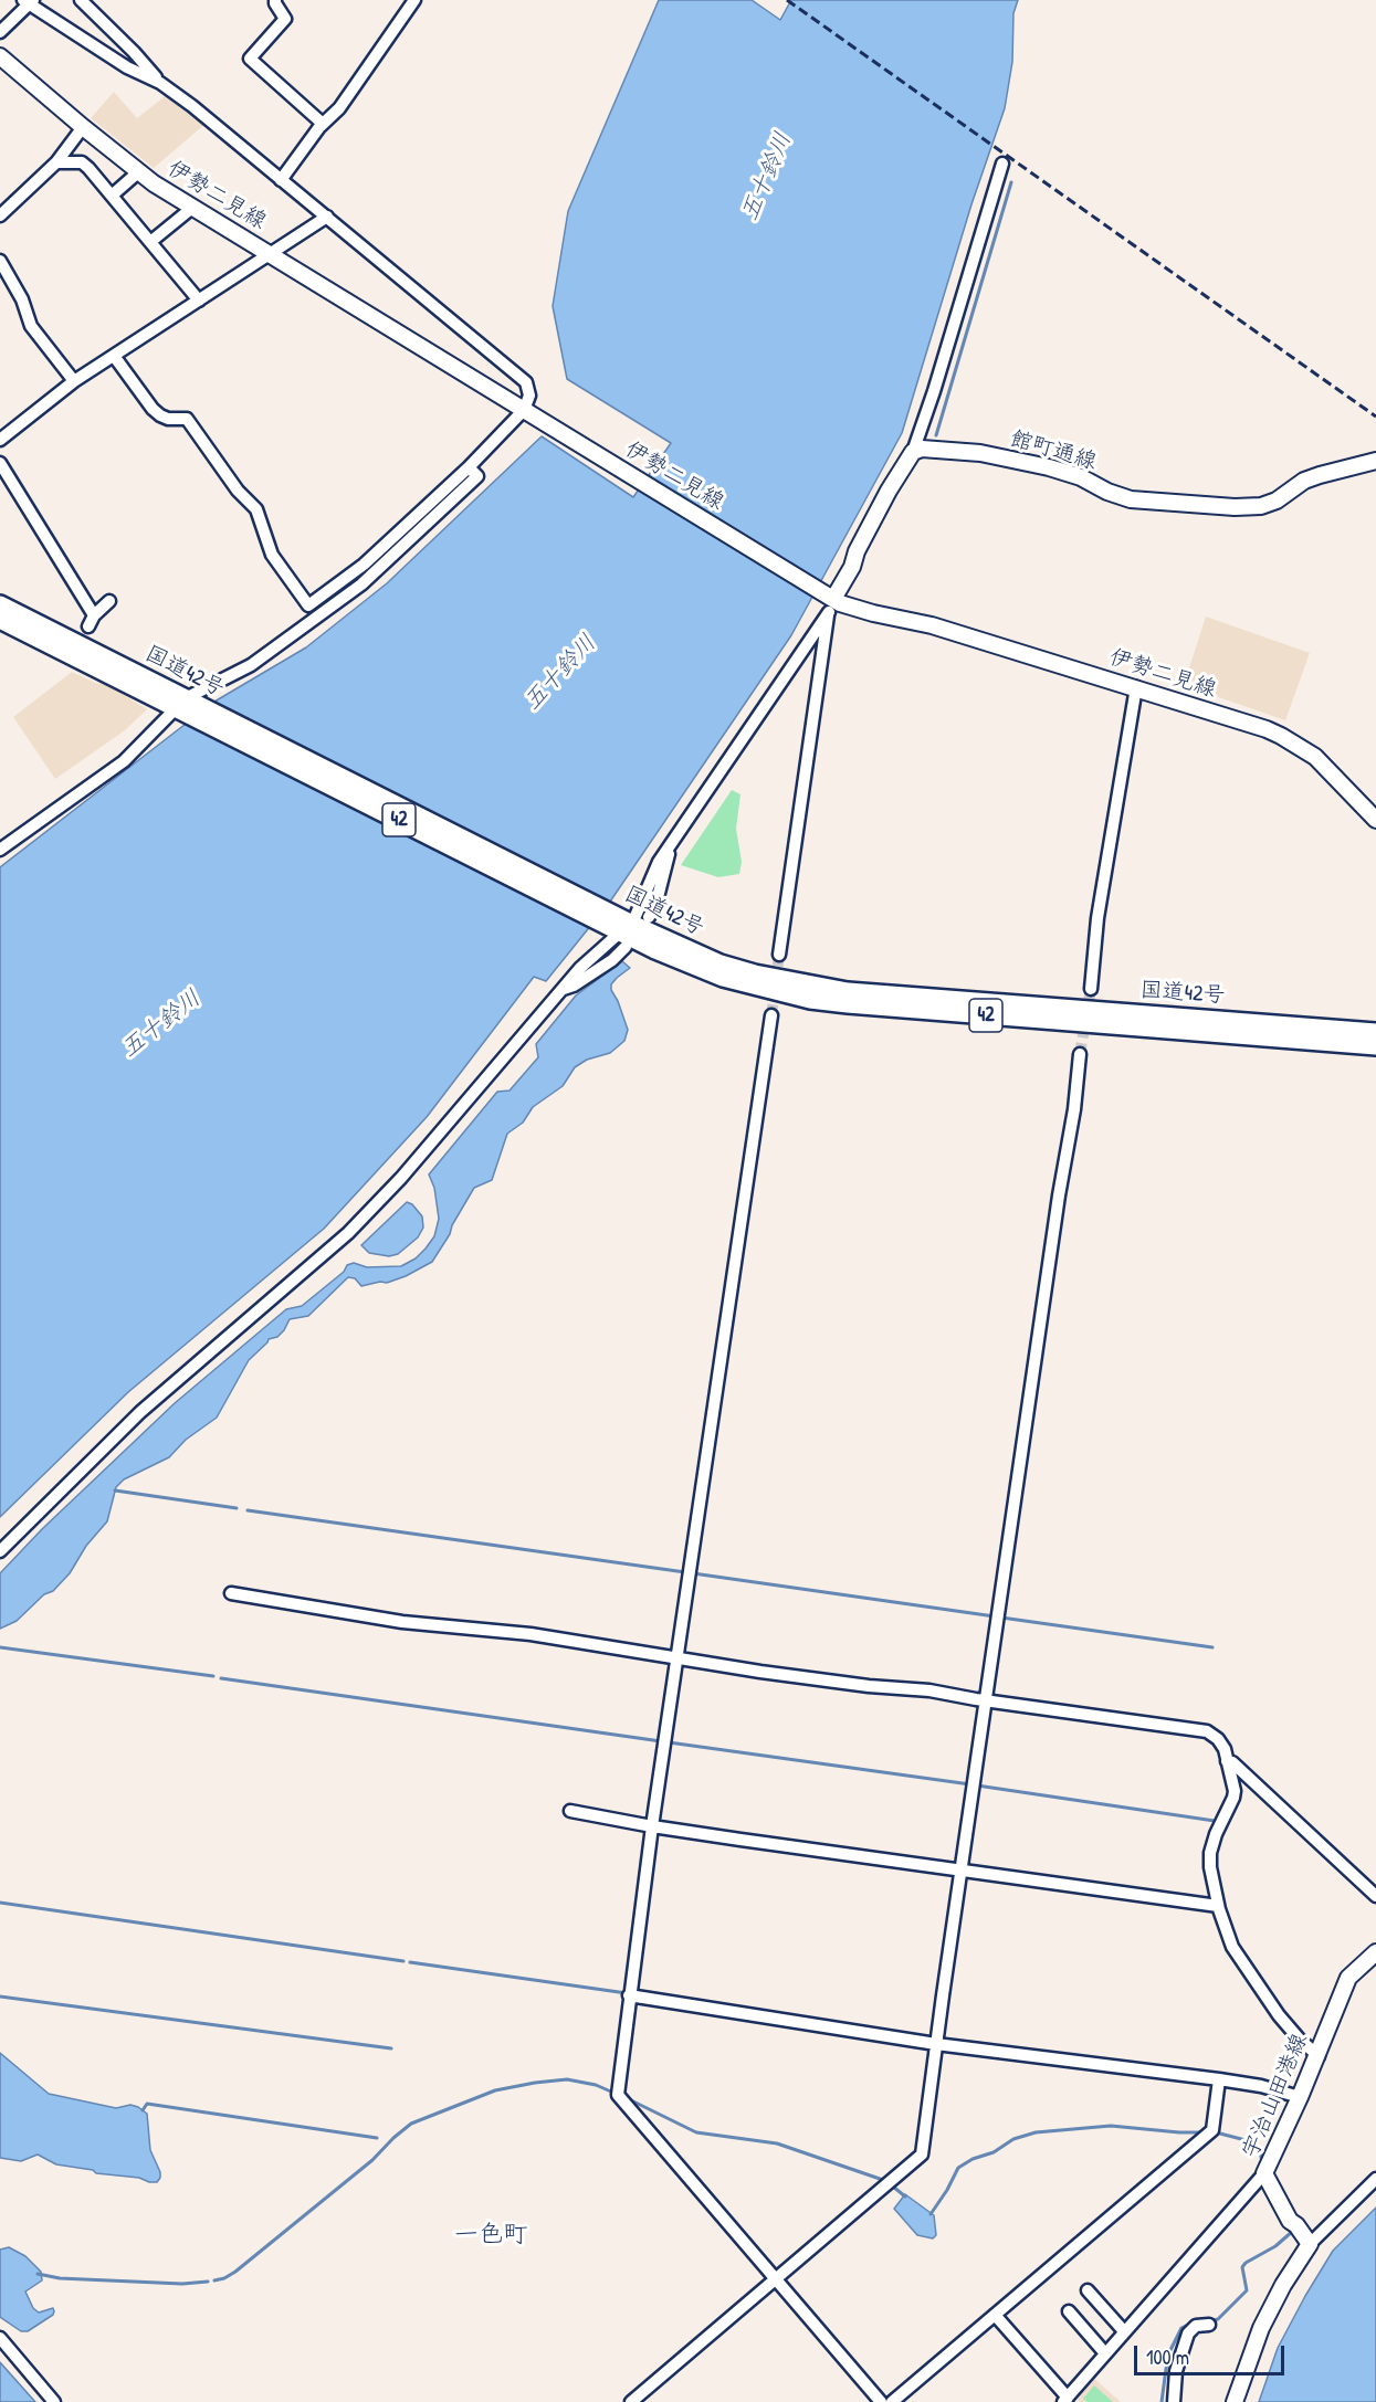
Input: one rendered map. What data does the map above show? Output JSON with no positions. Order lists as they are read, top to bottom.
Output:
{
  "streets": {
    "highway": ["国道42号", "42"],
    "main road": ["伊勢二見線", "館町通線", "宇治山田港線"]
  },
  "districts": ["一色町"],
  "water": ["五十鈴川"],
  "scale_bar": "100 m"
}
